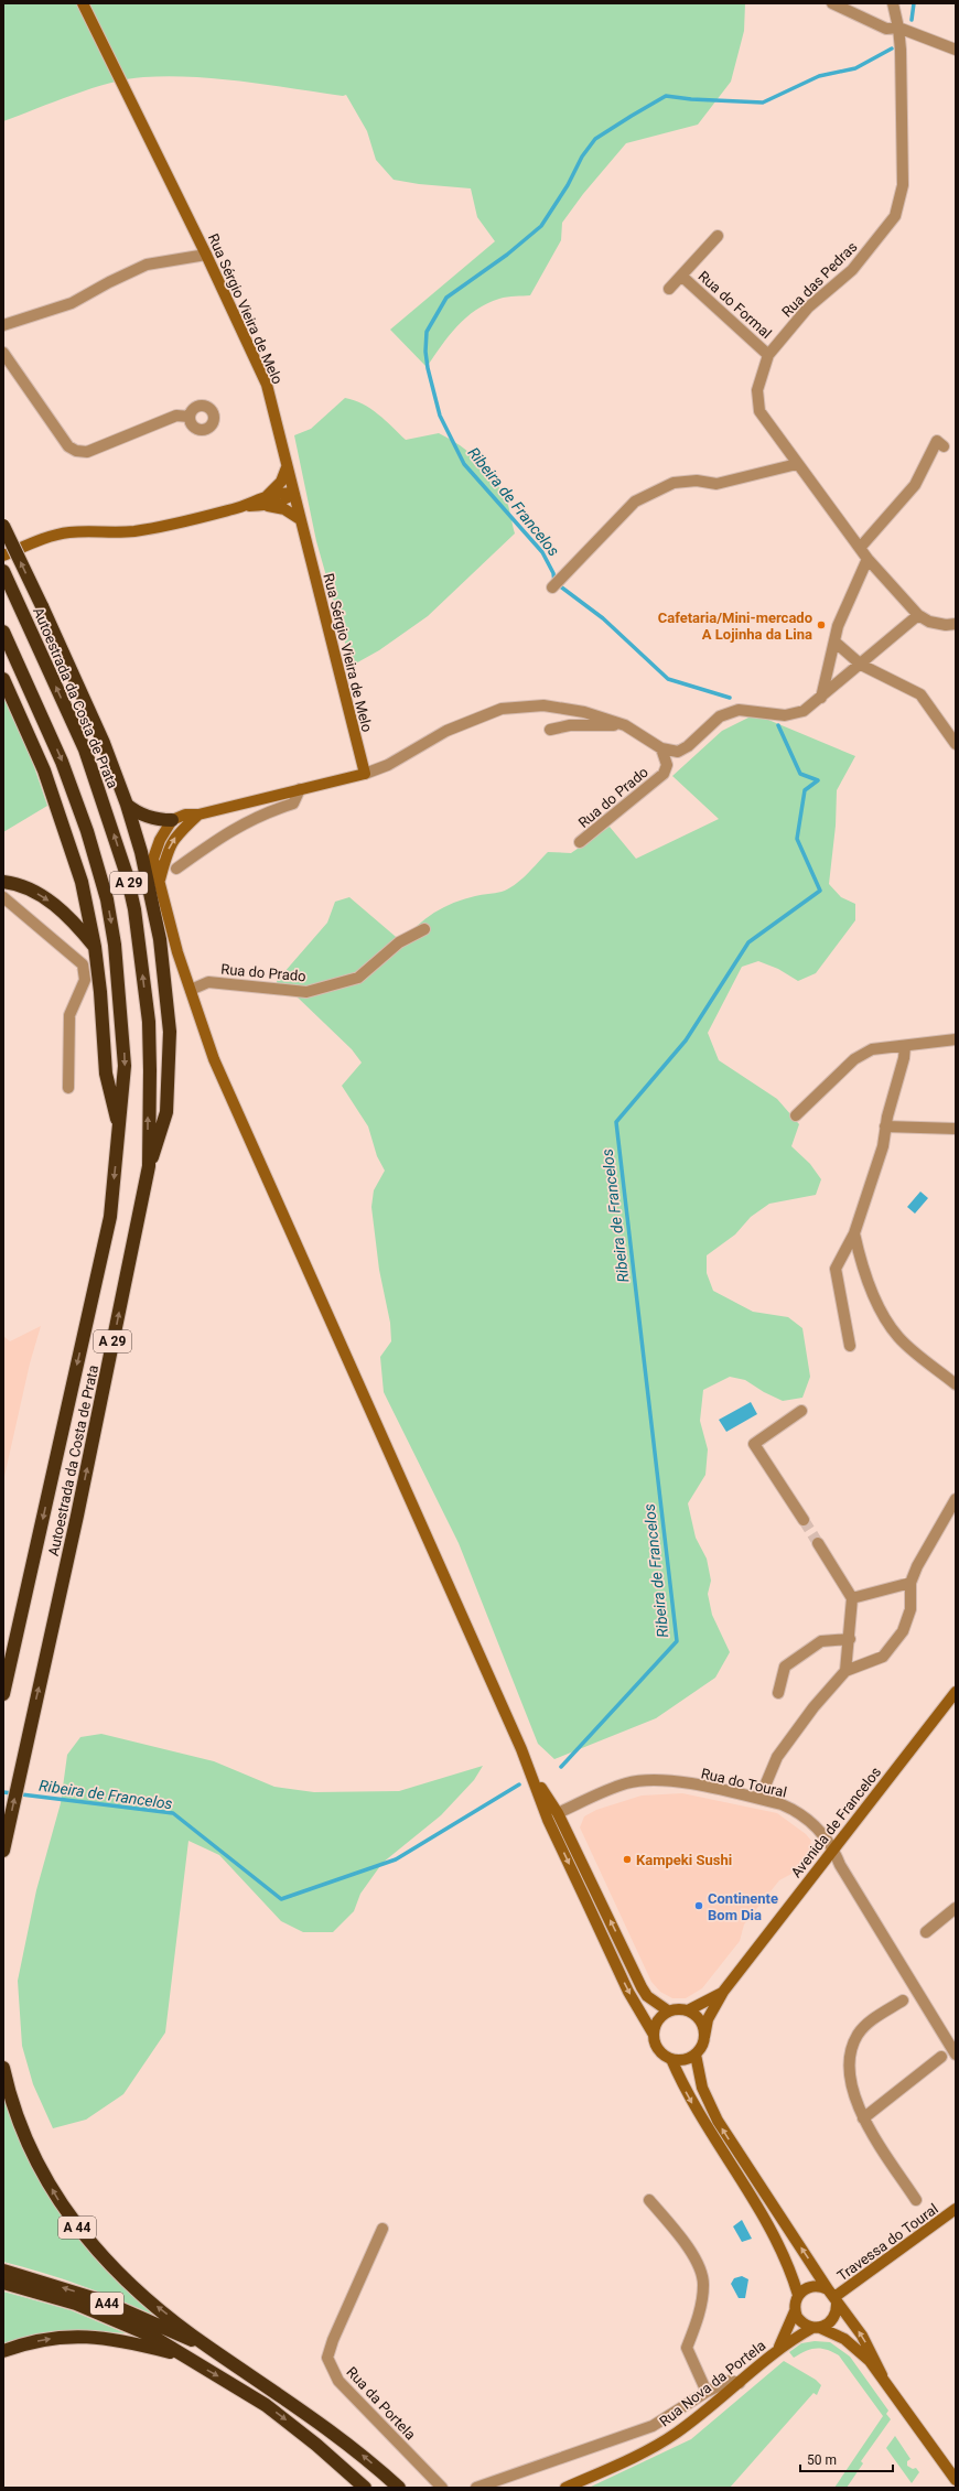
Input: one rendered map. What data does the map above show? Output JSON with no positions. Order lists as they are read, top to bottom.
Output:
{
  "streets": {
    "highway": [
      "Autoestrada da Costa de Prata",
      "A 29",
      "A 44",
      "A44"
    ],
    "main road": [
      "Rua Sérgio Vieira de Melo",
      "Avenida de Francelos",
      "Travessa do Toural",
      "Rua Nova da Portela"
    ],
    "street": [
      "Rua das Pedras",
      "Rua do Formal",
      "Rua do Prado",
      "Rua do Toural",
      "Rua da Portela"
    ]
  },
  "crossings": [
    ["Rua das Pedras", "Rua do Formal"],
    ["Autoestrada da Costa de Prata", "A 29"],
    ["Rua do Toural", "Avenida de Francelos"],
    ["A 44", "A44"],
    ["Travessa do Toural", "Rua Nova da Portela"]
  ],
  "water": ["Ribeira de Francelos"],
  "places": ["Cafetaria/Mini-mercado A Lojinha da Lina", "Kampeki Sushi", "Continente Bom Dia"],
  "scale_bar": "50 m"
}
